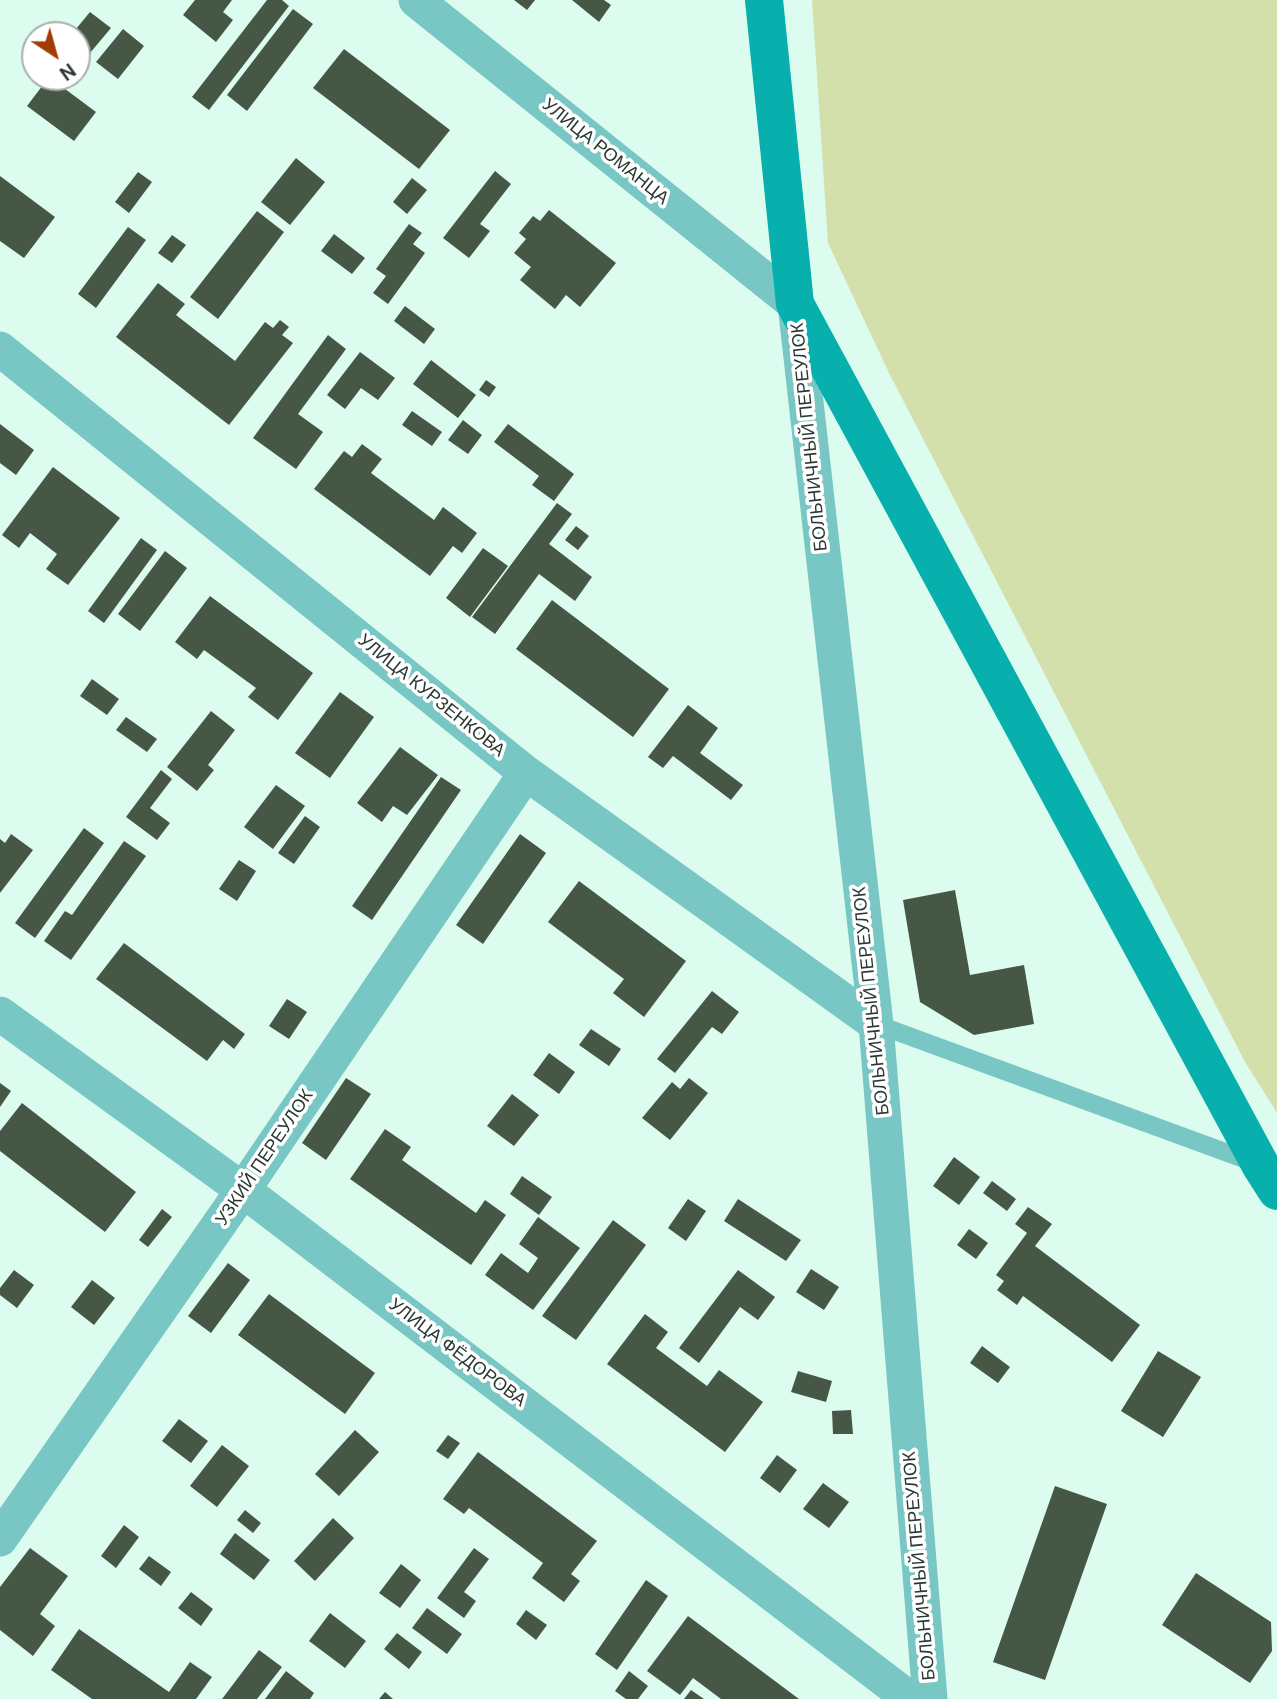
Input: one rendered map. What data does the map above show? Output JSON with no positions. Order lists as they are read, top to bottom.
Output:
{
  "streets": {
    "street": [
      "УЛИЦА РОМАНЦА",
      "БОЛЬНИЧНЫЙ ПЕРЕУЛОК",
      "УЛИЦА КУРЗЕНКОВА",
      "УЗКИЙ ПЕРЕУЛОК",
      "УЛИЦА ФЁДОРОВА"
    ]
  },
  "crossings": [
    ["УЛИЦА РОМАНЦА", "БОЛЬНИЧНЫЙ ПЕРЕУЛОК"],
    ["БОЛЬНИЧНЫЙ ПЕРЕУЛОК", "УЛИЦА КУРЗЕНКОВА"],
    ["УЛИЦА КУРЗЕНКОВА", "УЗКИЙ ПЕРЕУЛОК"],
    ["УЗКИЙ ПЕРЕУЛОК", "УЛИЦА ФЁДОРОВА"]
  ],
  "north": "bottom right"
}
